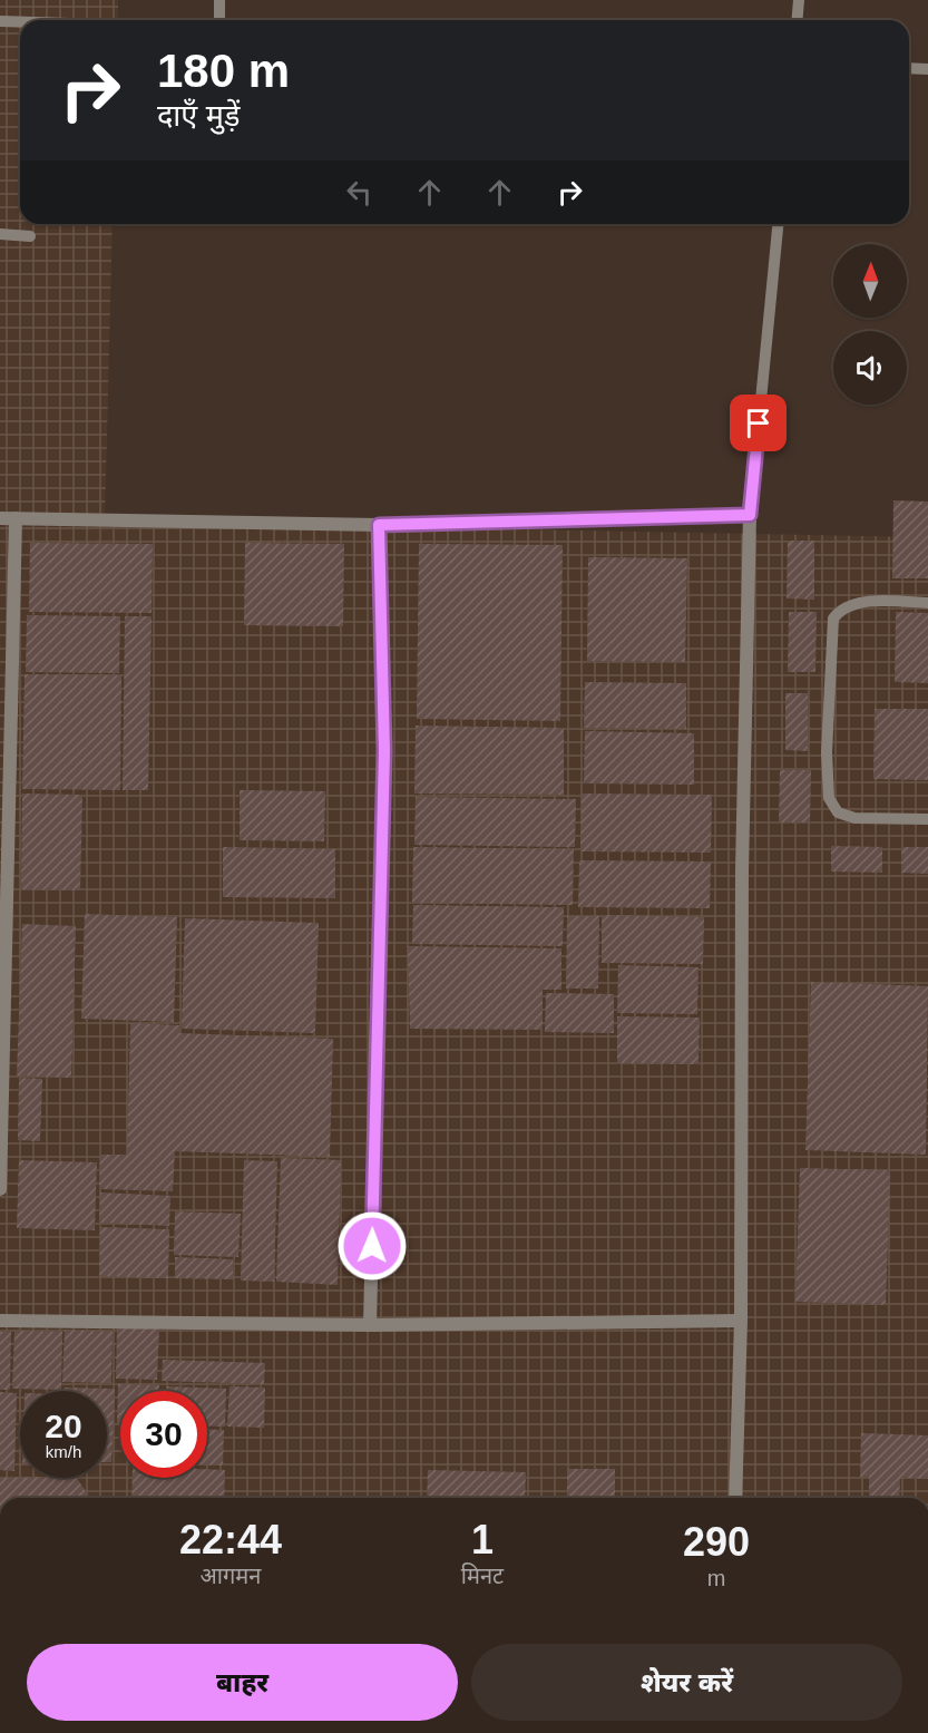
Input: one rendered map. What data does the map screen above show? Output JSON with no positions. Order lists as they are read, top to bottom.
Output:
{
  "north": "top",
  "page": {
    "turn": ["180 m", "दाएँ मुड़ें"],
    "speed": "20 km/h",
    "limit": "30",
    "eta": [
      "22:44",
      "आगमन",
      "1",
      "मिनट",
      "290",
      "m"
    ],
    "buttons": ["बाहर", "शेयर करें"]
  }
}
